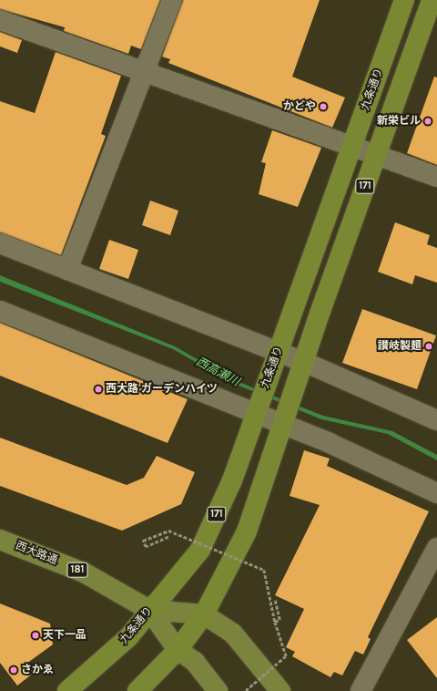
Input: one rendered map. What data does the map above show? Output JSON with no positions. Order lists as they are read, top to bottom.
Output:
{
  "streets": {
    "highway": ["九条通り", "171"],
    "main road": ["西大路通", "181"]
  },
  "crossings": [
    ["九条通り", "西大路通"]
  ],
  "water": ["西高瀬川"],
  "places": [
    "かどや",
    "新栄ビル",
    "讃岐製麺",
    "西大路 ガーデンハイツ",
    "天下一品",
    "さかゑ"
  ]
}
